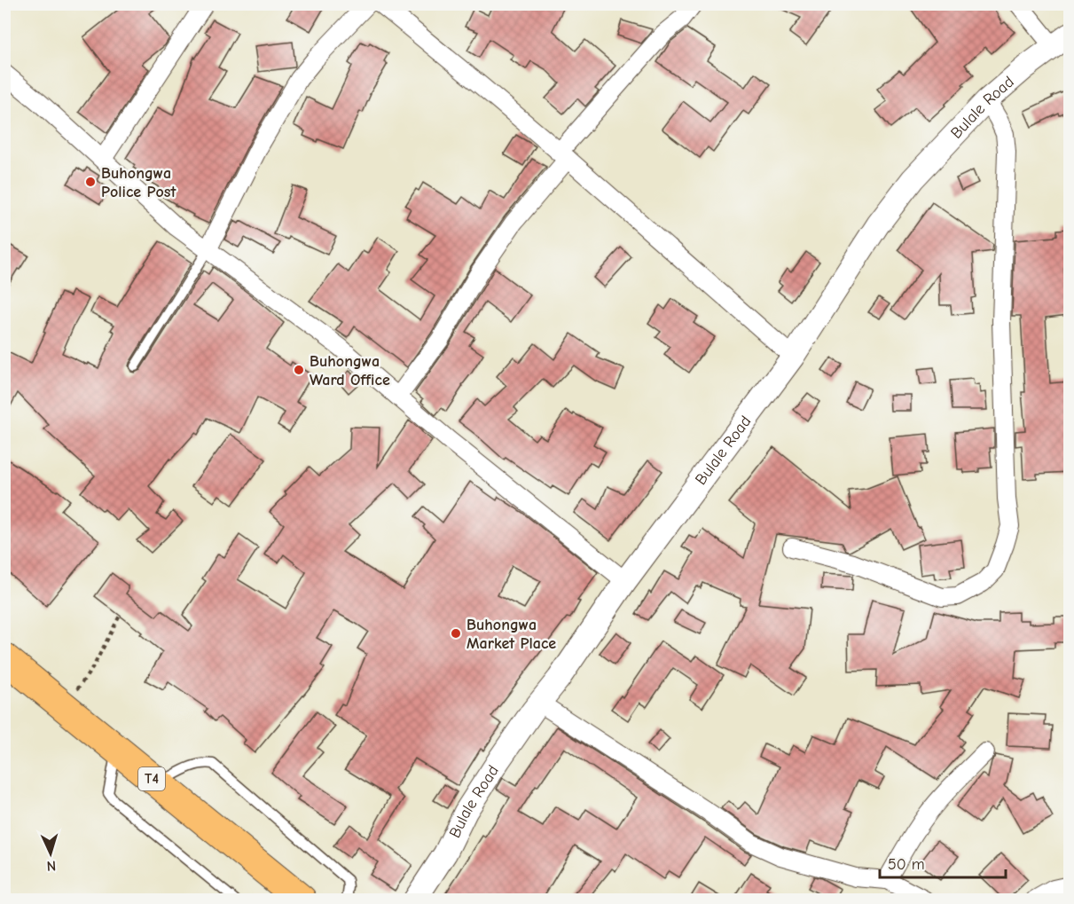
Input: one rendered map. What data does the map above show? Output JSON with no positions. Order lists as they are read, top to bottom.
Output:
{
  "streets": {
    "highway": ["T4"],
    "street": ["Bulale Road"]
  },
  "places": ["Buhongwa Police Post", "Buhongwa Ward Office", "Buhongwa Market Place"],
  "scale_bar": "50 m",
  "north": "bottom"
}
